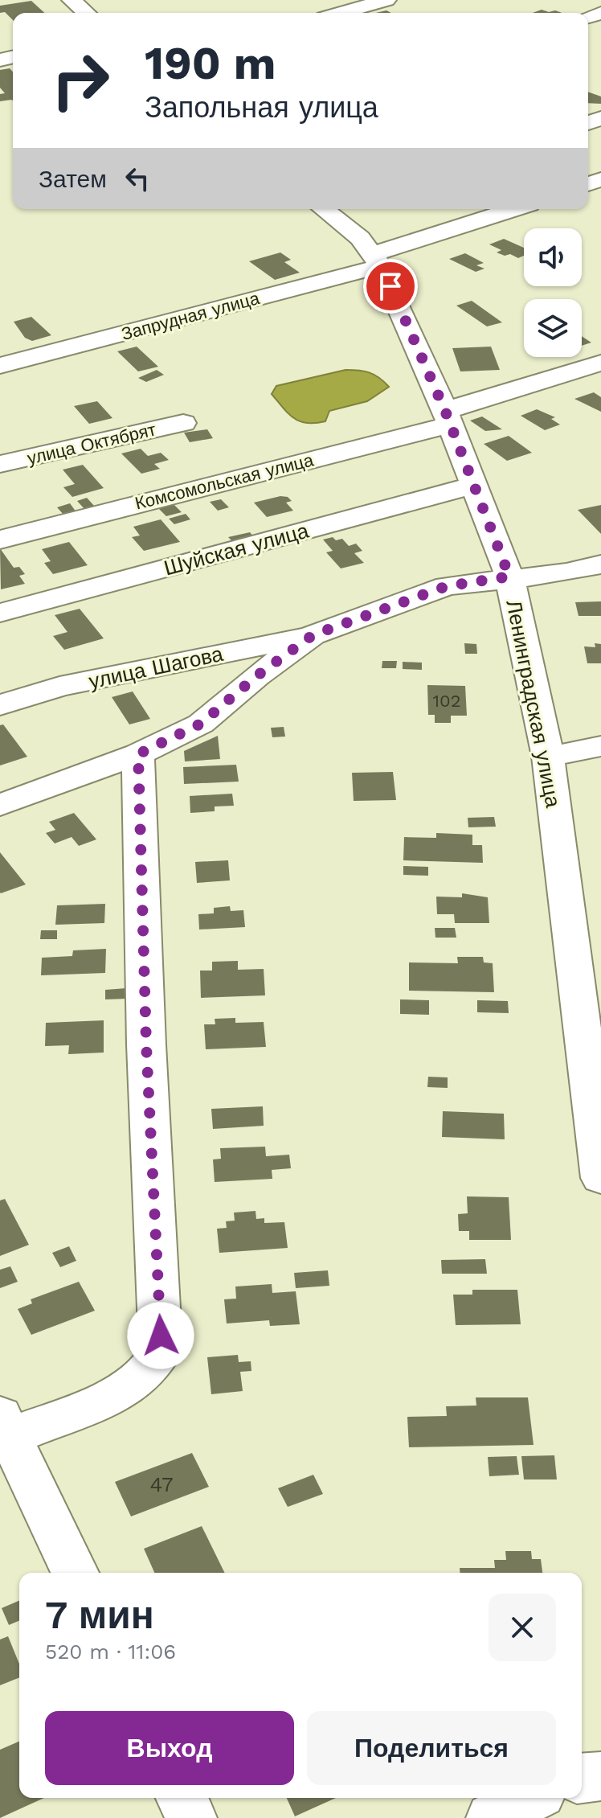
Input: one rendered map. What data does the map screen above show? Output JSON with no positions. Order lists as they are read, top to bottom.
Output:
{
  "streets": {
    "street": [
      "Запрудная улица",
      "улица Октябрят",
      "Комсомольская улица",
      "Шуйская улица",
      "улица Шагова",
      "Ленинградская улица"
    ]
  },
  "crossings": [
    ["Запрудная улица", "Ленинградская улица"],
    ["Комсомольская улица", "Ленинградская улица"],
    ["Шуйская улица", "Ленинградская улица"]
  ],
  "house_numbers": ["102", "47"],
  "page": {
    "turn": ["190 m", "Запольная улица"],
    "then": "Затем",
    "heading": ["7 мин", "520 m · 11:06"],
    "buttons": ["Выход", "Поделиться"]
  }
}
